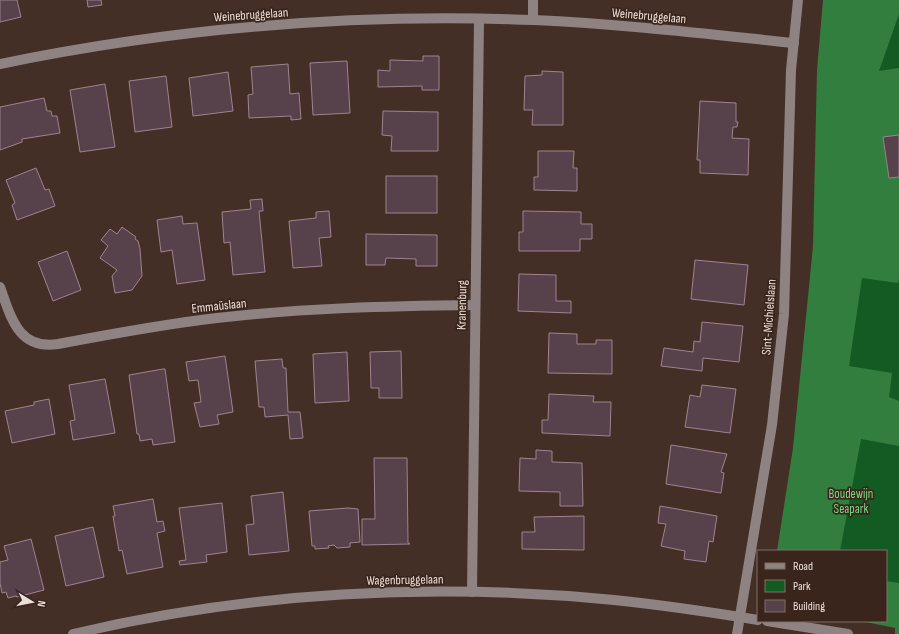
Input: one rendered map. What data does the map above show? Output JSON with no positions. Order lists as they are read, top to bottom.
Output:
{
  "streets": {
    "street": [
      "Weinebruggelaan",
      "Kranenburg",
      "Emmaüslaan",
      "Sint-Michielslaan",
      "Wagenbruggelaan"
    ]
  },
  "crossings": [
    ["Weinebruggelaan", "Kranenburg"],
    ["Weinebruggelaan", "Sint-Michielslaan"],
    ["Kranenburg", "Emmaüslaan"],
    ["Kranenburg", "Wagenbruggelaan"],
    ["Sint-Michielslaan", "Wagenbruggelaan"]
  ],
  "parks": ["Boudewijn Seapark"],
  "legend": ["Road", "Park", "Building"],
  "north": "right"
}
